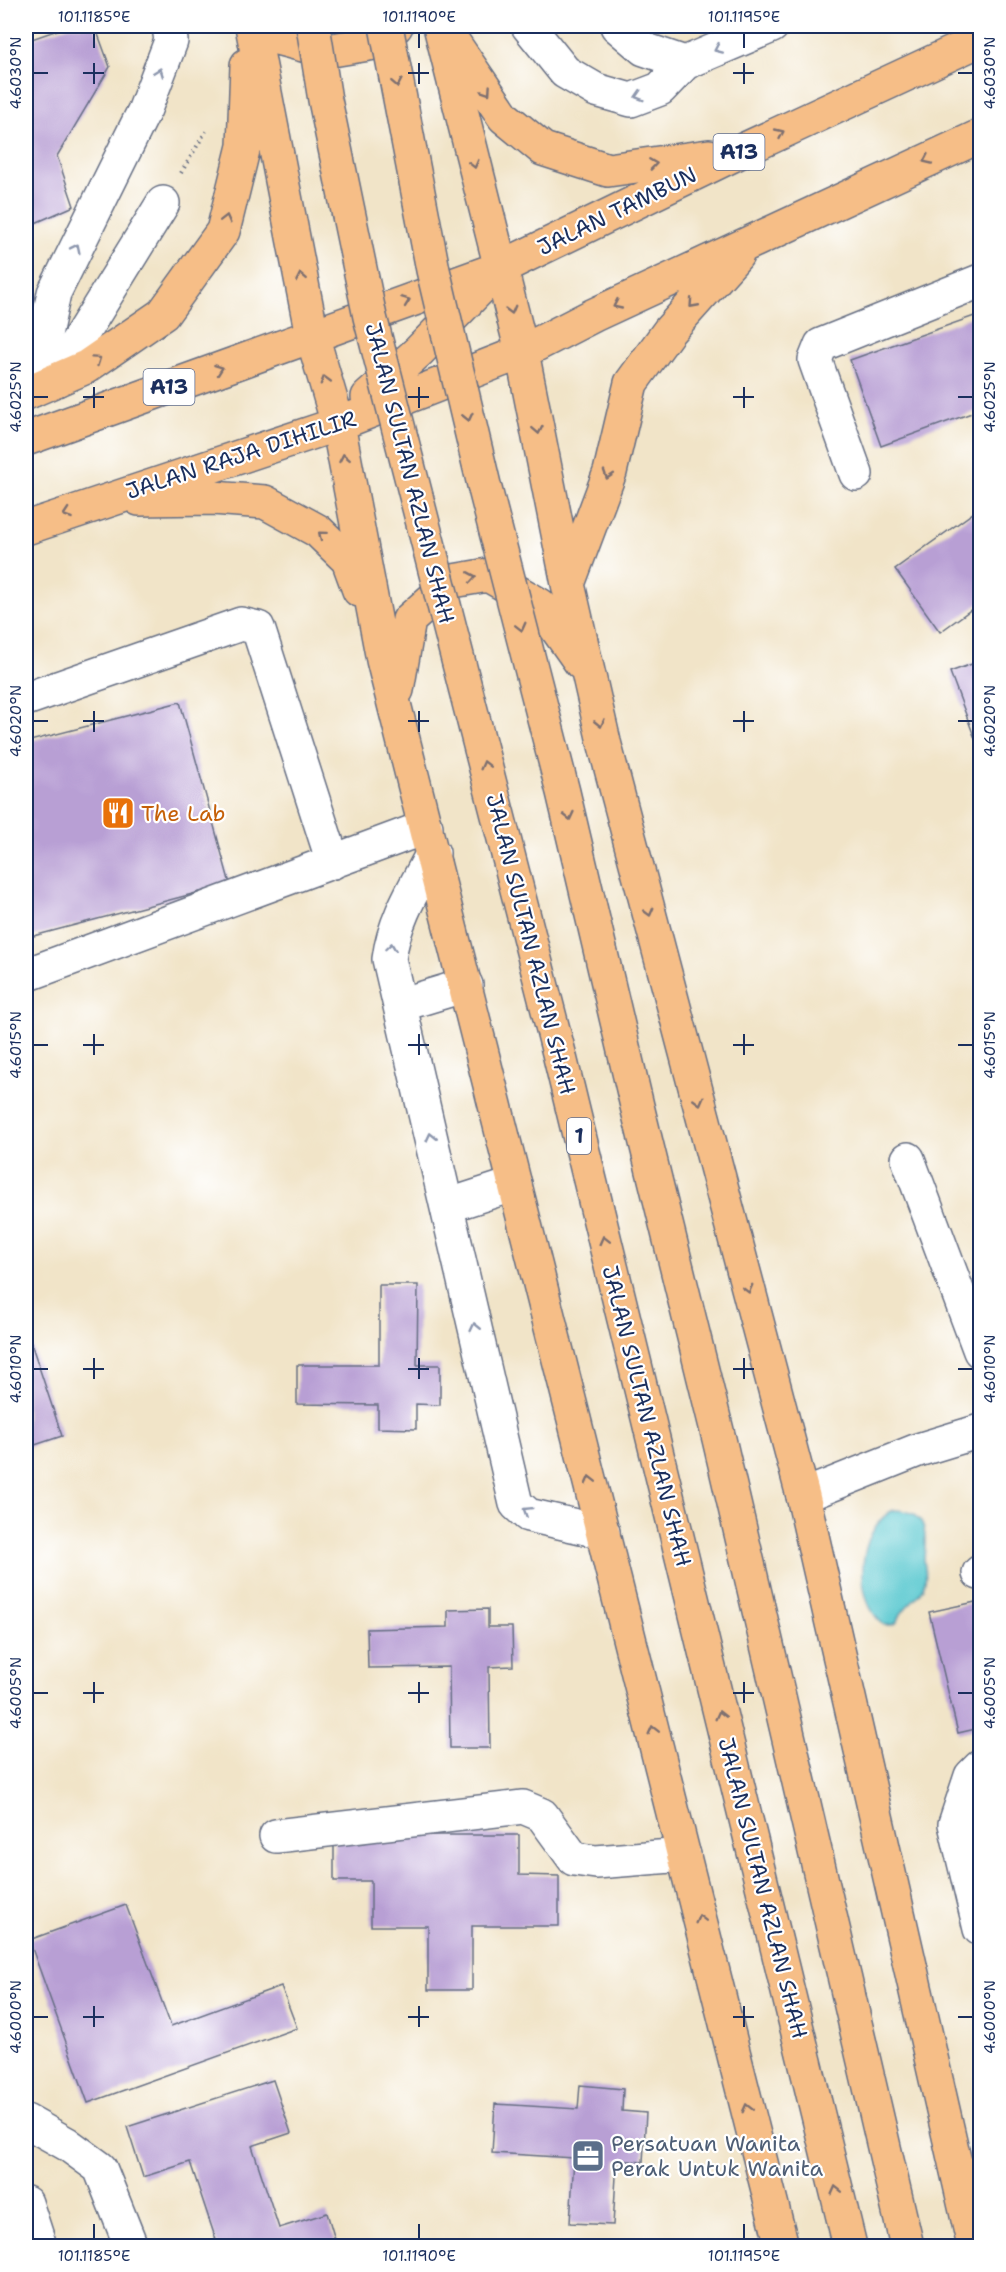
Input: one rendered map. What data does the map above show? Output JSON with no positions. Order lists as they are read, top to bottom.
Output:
{
  "streets": {
    "main road": [
      "A13",
      "JALAN TAMBUN",
      "JALAN RAJA DIHILIR",
      "JALAN SULTAN AZLAN SHAH",
      "1"
    ]
  },
  "crossings": [
    ["A13", "JALAN TAMBUN"]
  ],
  "places": {
    "restaurant": ["The Lab"],
    "office": ["Persatuan Wanita Perak Untuk Wanita"]
  },
  "coordinates": [
    "101.1185°E",
    "101.1190°E",
    "101.1195°E",
    "4.6030°N",
    "4.6025°N",
    "4.6020°N",
    "4.6015°N",
    "4.6010°N",
    "4.6005°N",
    "4.6000°N"
  ]
}
